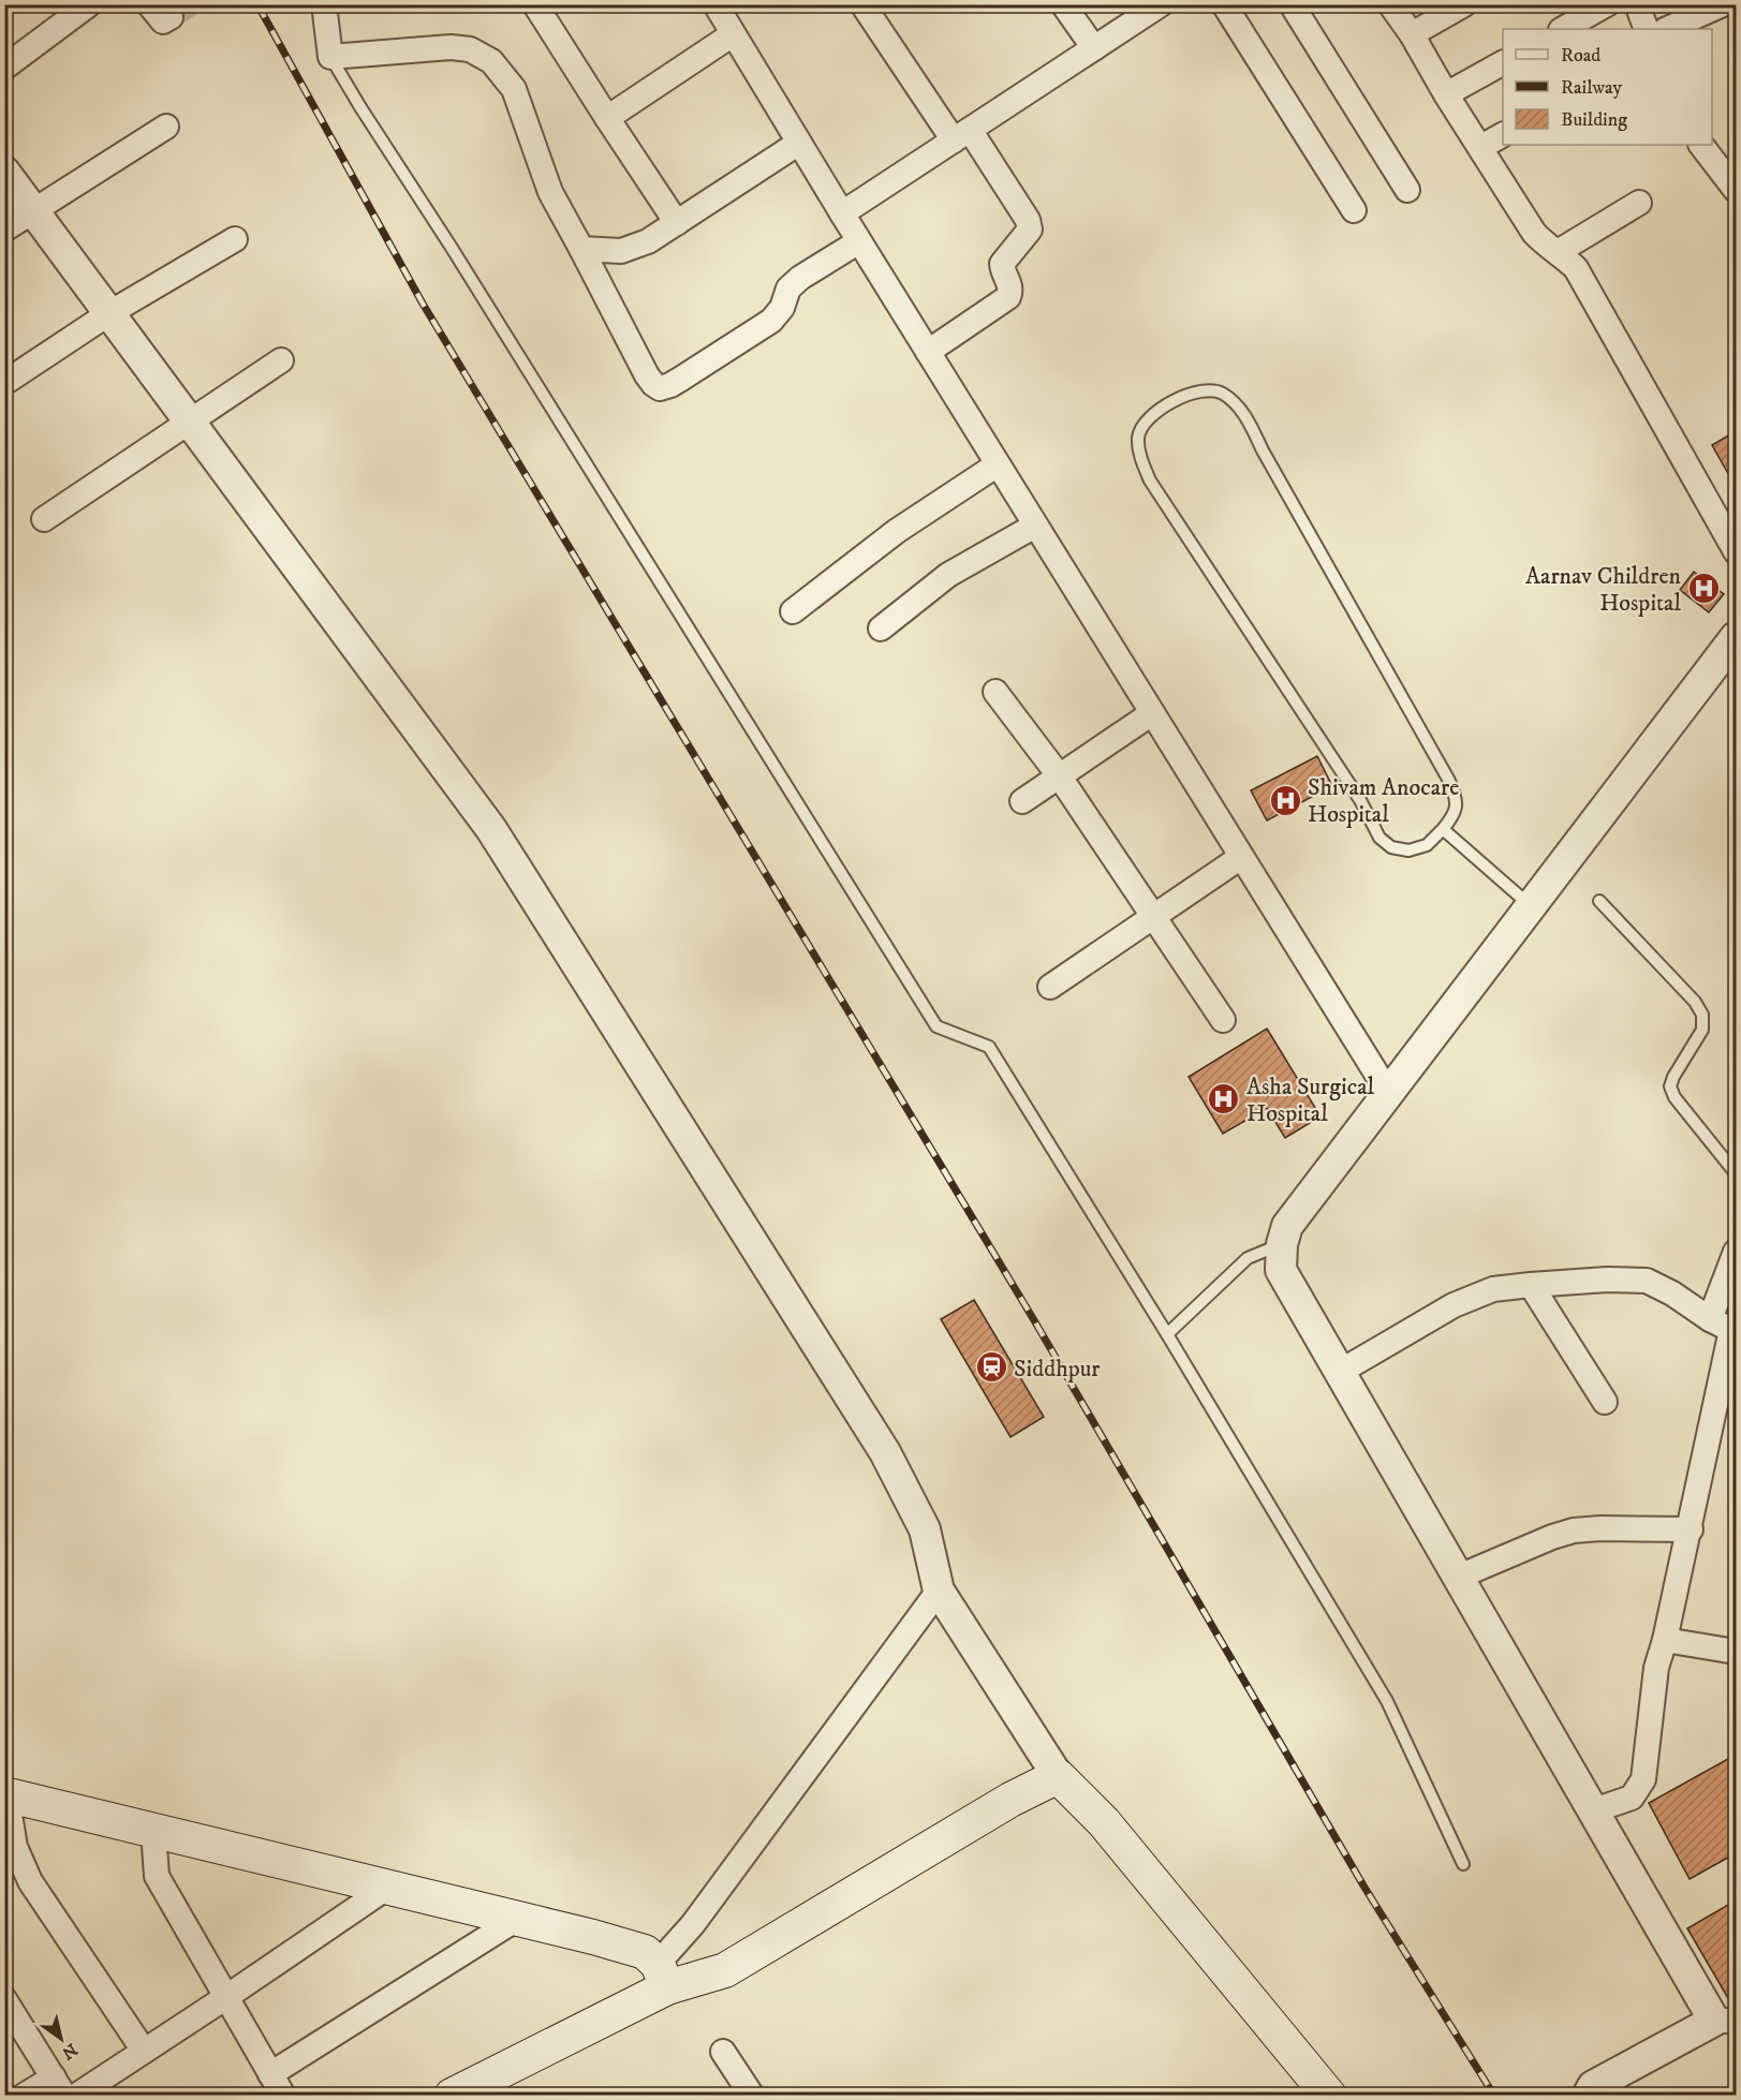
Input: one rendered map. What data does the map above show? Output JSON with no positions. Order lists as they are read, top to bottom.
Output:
{
  "places": {
    "hospital": ["Aarnav Children Hospital", "Shivam Anocare Hospital", "Asha Surgical Hospital"],
    "station": ["Siddhpur"]
  },
  "legend": ["Road", "Railway", "Building"],
  "north": "bottom right"
}
